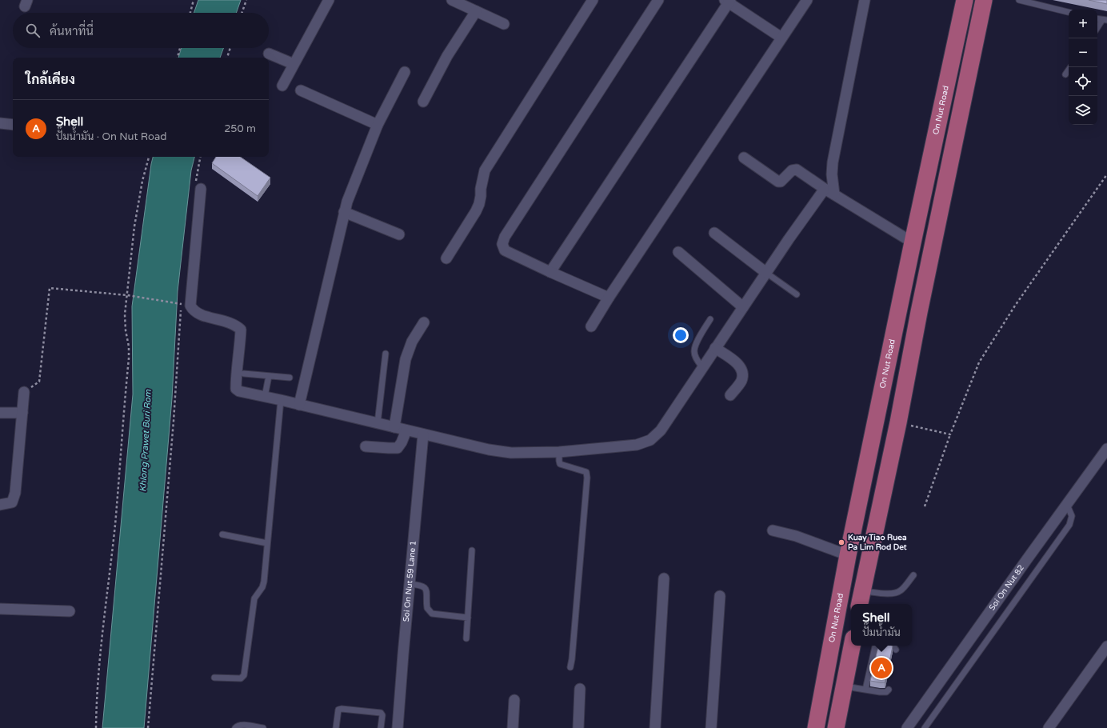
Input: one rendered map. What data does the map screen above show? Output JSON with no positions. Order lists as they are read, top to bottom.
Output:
{
  "streets": {
    "main road": ["On Nut Road"],
    "street": ["Soi On Nut 59 Lane 1", "Soi On Nut 82"]
  },
  "water": ["Khlong Prawet Buri Rom"],
  "places": ["Kuay Tiao Ruea Pa Lim Rod Det"],
  "page": {
    "map_buttons": ["+", "−"],
    "search": "ค้นหาที่นี่",
    "heading": "ใกล้เคียง",
    "list": [
      {
        "mark": "A",
        "name": "Shell",
        "note": "ปั๊มน้ำมัน · On Nut Road",
        "value": "250 m"
      }
    ],
    "popup": ["Shell", "ปั๊มน้ำมัน"],
    "pins": "A"
  }
}
